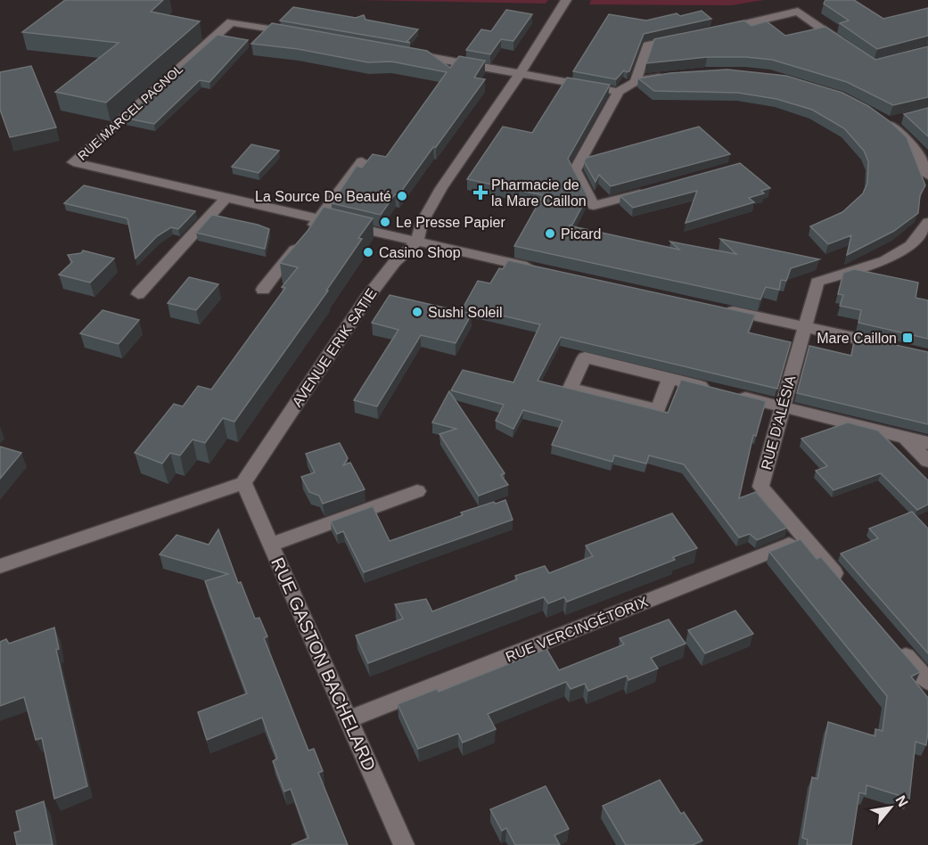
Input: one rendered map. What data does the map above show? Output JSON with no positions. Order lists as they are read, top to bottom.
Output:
{
  "streets": {
    "street": [
      "RUE MARCEL PAGNOL",
      "AVENUE ERIK SATIE",
      "RUE D'ALÉSIA",
      "RUE VERCINGÉTORIX",
      "RUE GASTON BACHELARD"
    ]
  },
  "crossings": [
    ["RUE MARCEL PAGNOL", "AVENUE ERIK SATIE"],
    ["AVENUE ERIK SATIE", "RUE GASTON BACHELARD"],
    ["RUE D'ALÉSIA", "RUE VERCINGÉTORIX"],
    ["RUE VERCINGÉTORIX", "RUE GASTON BACHELARD"]
  ],
  "places": {
    "health": ["Pharmacie de la Mare Caillon"],
    "other": [
      "La Source De Beauté",
      "Le Presse Papier",
      "Picard",
      "Casino Shop",
      "Sushi Soleil"
    ],
    "transit": ["Mare Caillon"]
  },
  "north": "top right"
}
